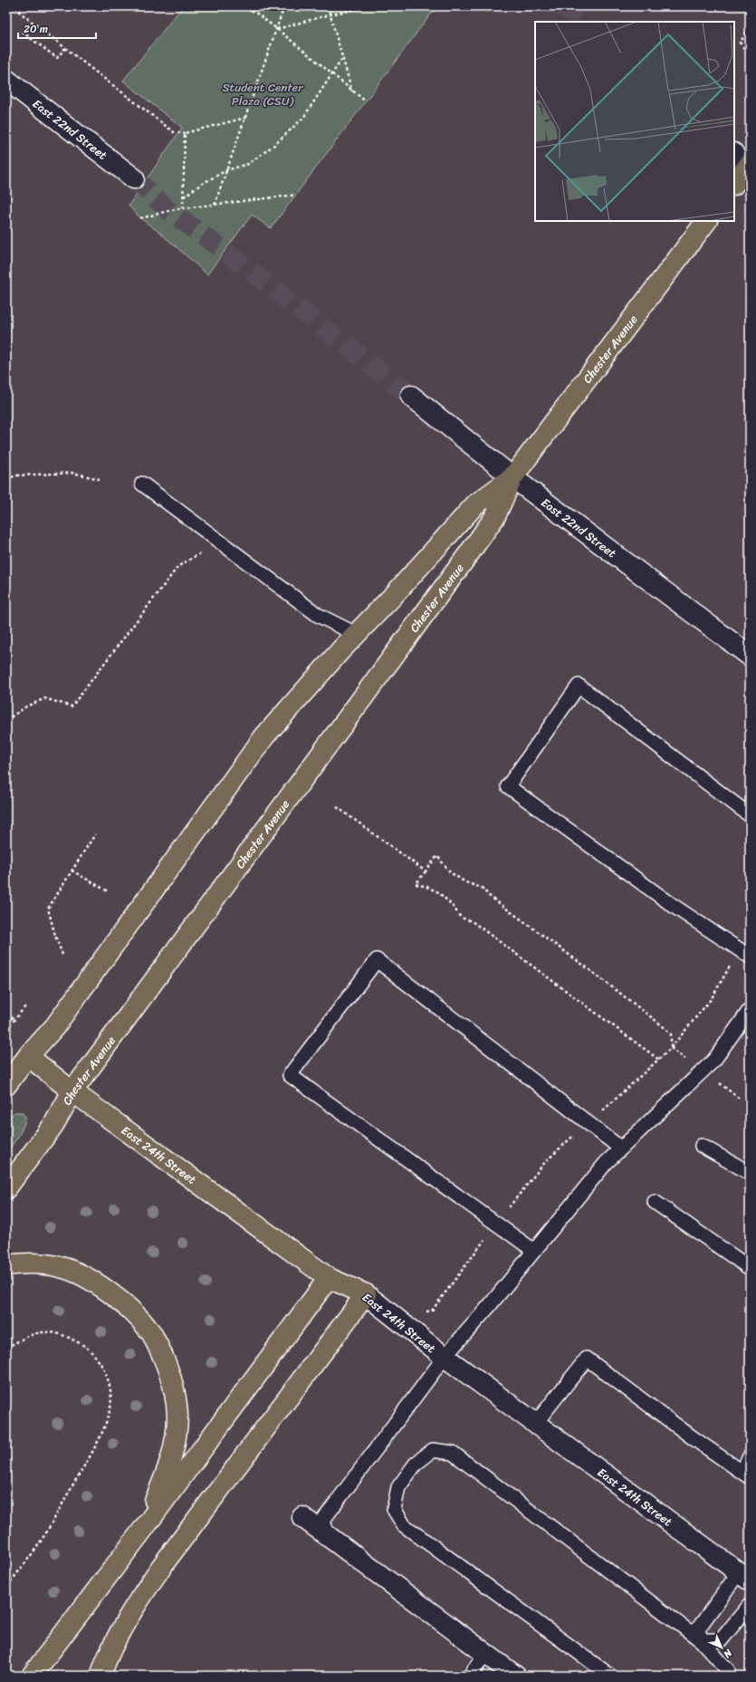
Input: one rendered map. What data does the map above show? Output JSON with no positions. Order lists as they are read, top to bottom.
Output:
{
  "streets": {
    "main road": ["Chester Avenue", "East 24th Street"],
    "street": ["East 22nd Street"]
  },
  "crossings": [
    ["East 22nd Street", "Chester Avenue"],
    ["Chester Avenue", "East 24th Street"]
  ],
  "parks": ["Student Center Plaza (CSU)"],
  "scale_bar": "20 m",
  "north": "bottom right"
}
